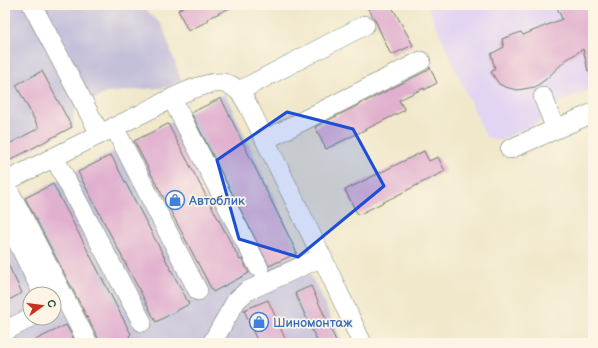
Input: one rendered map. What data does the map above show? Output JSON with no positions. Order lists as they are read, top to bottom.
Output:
{
  "places": {
    "shop": ["Автоблик", "Шиномонтаж"]
  },
  "north": "right"
}
